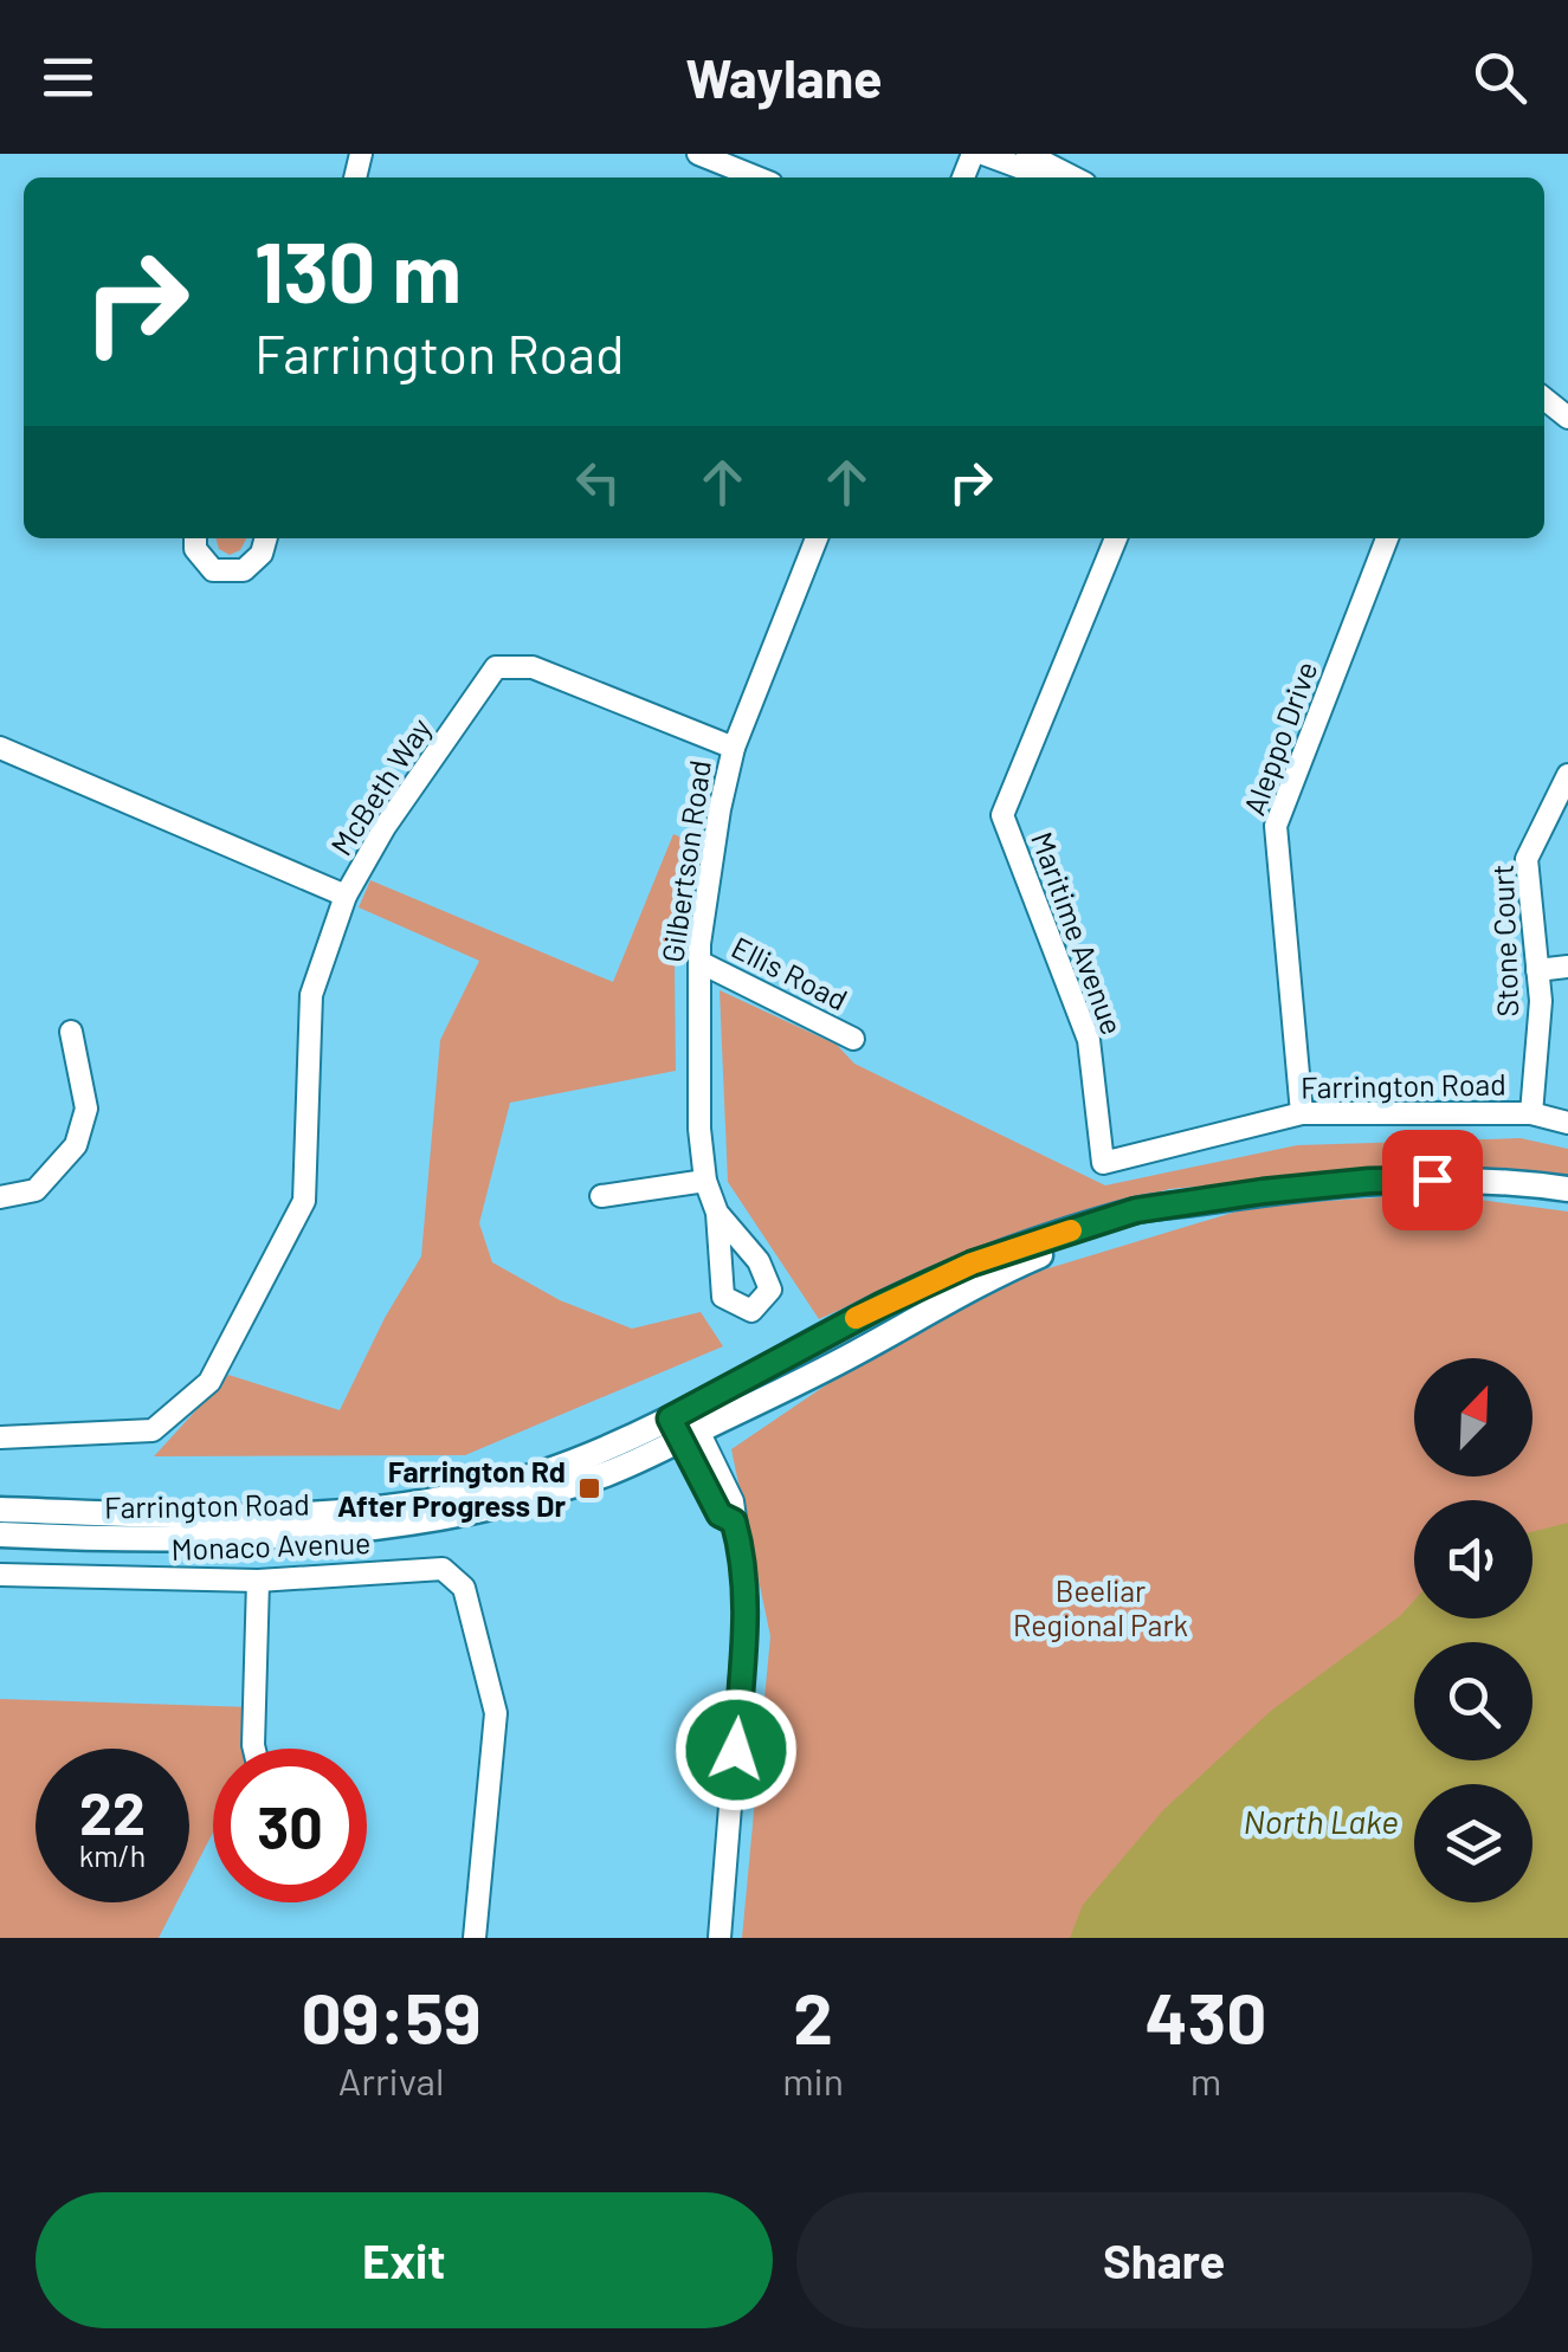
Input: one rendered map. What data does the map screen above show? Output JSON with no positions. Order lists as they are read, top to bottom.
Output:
{
  "streets": {
    "main road": ["Farrington Road"],
    "street": [
      "Aleppo Drive",
      "McBeth Way",
      "Gilbertson Road",
      "Maritime Avenue",
      "Stone Court",
      "Ellis Road",
      "Monaco Avenue"
    ]
  },
  "crossings": [
    ["Aleppo Drive", "Farrington Road"],
    ["McBeth Way", "Gilbertson Road"],
    ["Gilbertson Road", "Ellis Road"],
    ["Maritime Avenue", "Farrington Road"],
    ["Stone Court", "Farrington Road"]
  ],
  "water": ["North Lake"],
  "parks": ["Beeliar Regional Park"],
  "places": {
    "transit": ["Farrington Rd After Progress Dr"]
  },
  "north": "top right",
  "page": {
    "header": "Waylane",
    "turn": ["130 m", "Farrington Road"],
    "speed": "22 km/h",
    "limit": "30",
    "eta": [
      "09:59",
      "Arrival",
      "2",
      "min",
      "430",
      "m"
    ],
    "buttons": ["Exit", "Share"]
  }
}
